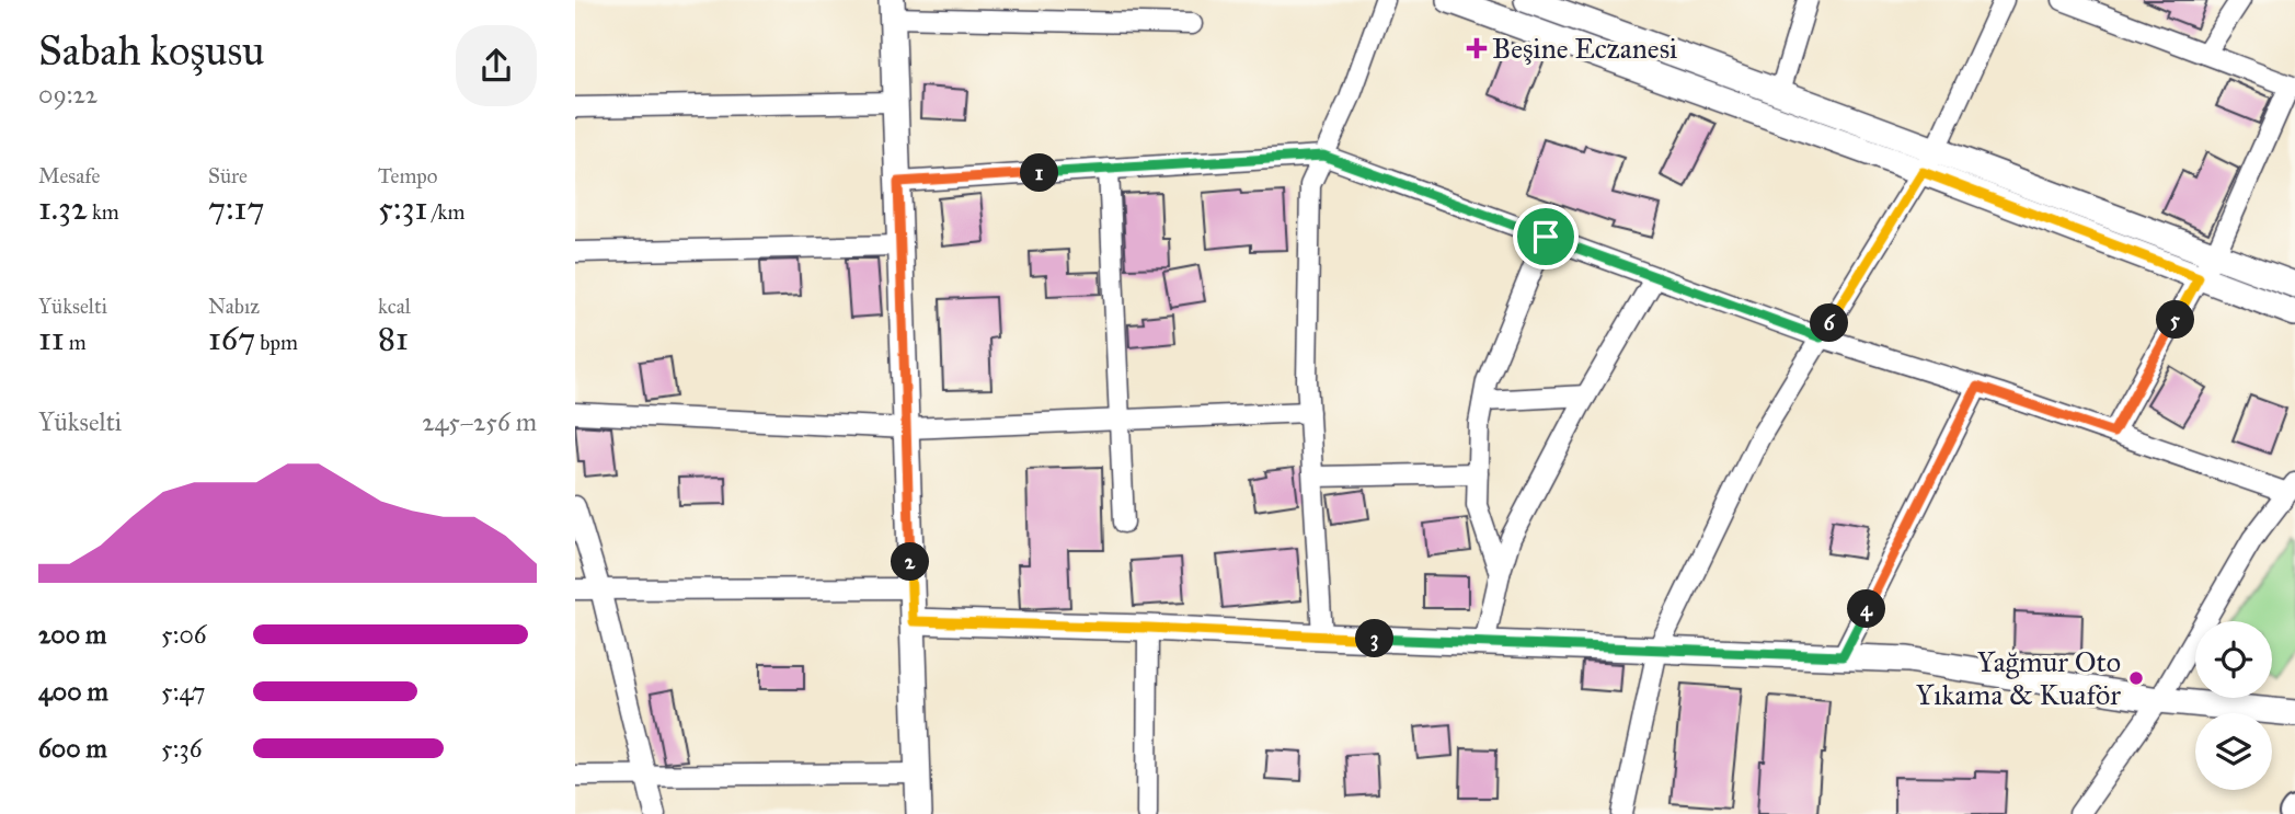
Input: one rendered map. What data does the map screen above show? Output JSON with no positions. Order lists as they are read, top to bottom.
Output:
{
  "places": {
    "health": ["Beşine Eczanesi"],
    "other": ["Yağmur Oto Yıkama & Kuaför"]
  },
  "page": {
    "heading": ["Sabah koşusu", "09:22"],
    "stats": [
      ["Mesafe", "1.32 km"],
      ["Süre", "7:17"],
      ["Tempo", "5:31 /km"],
      ["Yükselti", "11 m"],
      ["Nabız", "167 bpm"],
      ["kcal", "81"]
    ],
    "pins": [
      "1",
      "5",
      "6",
      "2",
      "4",
      "3"
    ],
    "chart": ["Yükselti", "245–256 m"],
    "list": [
      {
        "name": "200 m",
        "note": "5:06"
      },
      {
        "name": "400 m",
        "note": "5:47"
      },
      {
        "name": "600 m",
        "note": "5:36"
      }
    ]
  }
}
